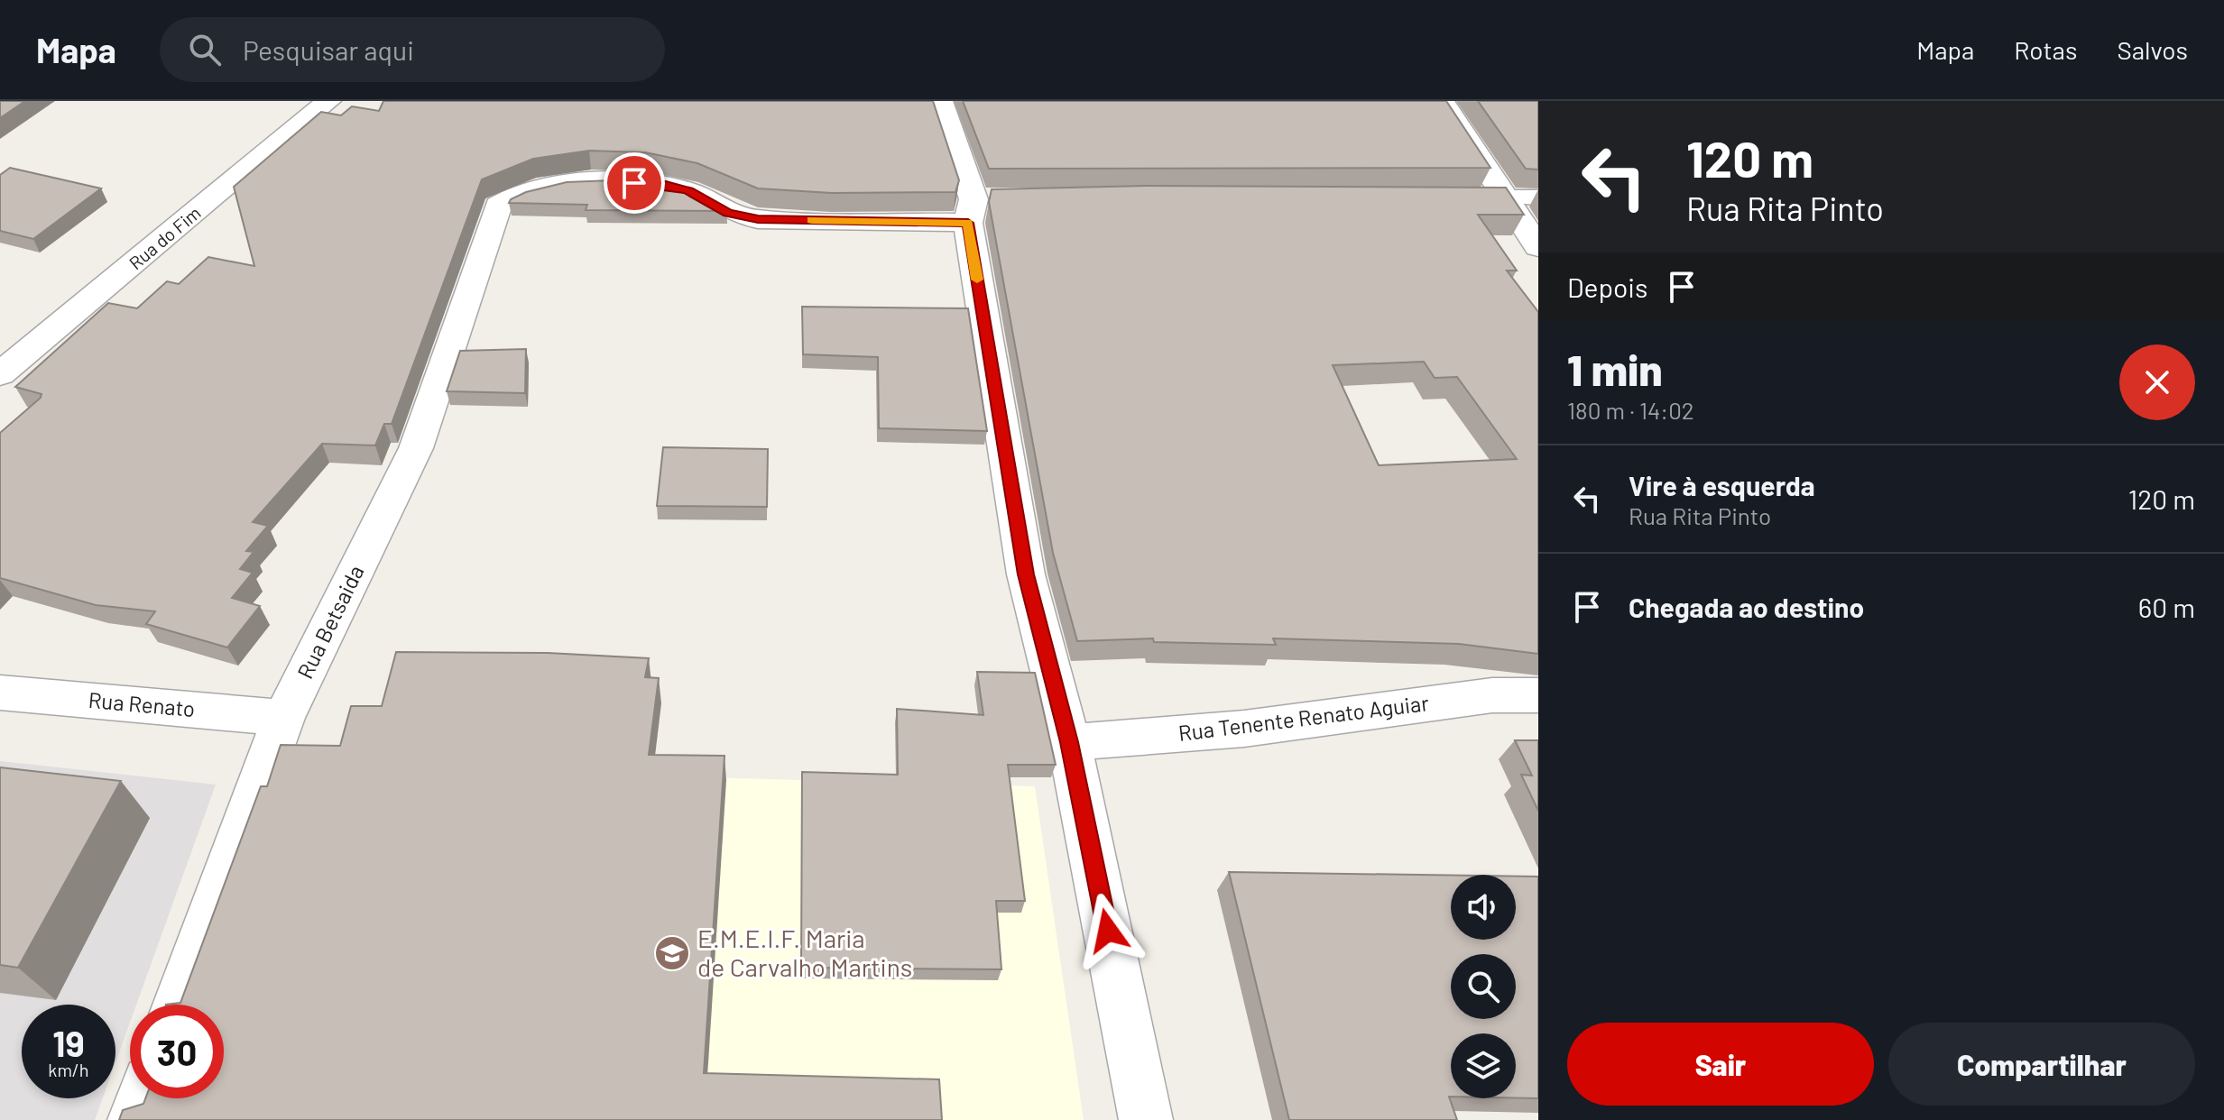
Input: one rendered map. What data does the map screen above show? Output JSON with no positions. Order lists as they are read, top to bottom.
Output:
{
  "streets": {
    "street": [
      "Rua do Fim",
      "Rua Betsaida",
      "Rua Renato",
      "Rua Tenente Renato Aguiar"
    ]
  },
  "crossings": [
    ["Rua Betsaida", "Rua Renato"]
  ],
  "places": {
    "school or university": ["E.M.E.I.F. Maria de Carvalho Martins"]
  },
  "page": {
    "header": "Mapa",
    "search": "Pesquisar aqui",
    "nav": ["Mapa", "Rotas", "Salvos"],
    "turn": ["120 m", "Rua Rita Pinto"],
    "then": "Depois",
    "heading": ["1 min", "180 m · 14:02"],
    "list": [
      {
        "name": "Vire à esquerda",
        "note": "Rua Rita Pinto",
        "value": "120 m"
      },
      {
        "name": "Chegada ao destino",
        "value": "60 m"
      }
    ],
    "speed": "19 km/h",
    "limit": "30",
    "buttons": ["Sair", "Compartilhar"]
  }
}
